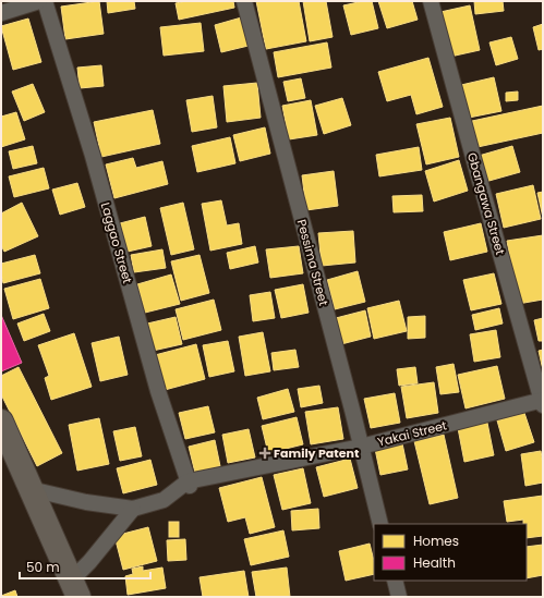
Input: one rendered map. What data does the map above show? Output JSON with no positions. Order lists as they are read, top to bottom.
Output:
{
  "streets": {
    "street": [
      "Gbangawa Street",
      "Laggao Street",
      "Pessima Street",
      "Yakai Street"
    ]
  },
  "crossings": [
    ["Gbangawa Street", "Yakai Street"],
    ["Laggao Street", "Yakai Street"],
    ["Pessima Street", "Yakai Street"]
  ],
  "places": {
    "health": ["Family Patent"]
  },
  "legend": ["Homes", "Health"],
  "scale_bar": "50 m"
}
